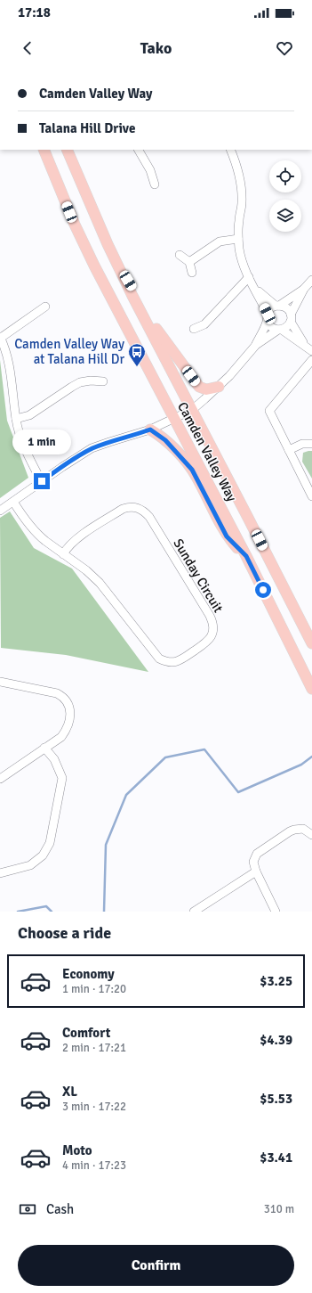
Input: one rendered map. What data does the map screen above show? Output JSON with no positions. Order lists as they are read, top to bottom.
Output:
{
  "streets": {
    "main road": ["Camden Valley Way"],
    "street": ["Sunday Circuit"]
  },
  "places": {
    "bus stop": ["Camden Valley Way at Talana Hill Dr"]
  },
  "page": {
    "status": "17:18",
    "header": "Tako",
    "banner": ["Camden Valley Way", "Talana Hill Drive"],
    "bubble": "1 min",
    "heading": "Choose a ride",
    "list": [
      {
        "name": "Economy",
        "note": "1 min · 17:20",
        "value": "$3.25"
      },
      {
        "name": "Comfort",
        "note": "2 min · 17:21",
        "value": "$4.39"
      },
      {
        "name": "XL",
        "note": "3 min · 17:22",
        "value": "$5.53"
      },
      {
        "name": "Moto",
        "note": "4 min · 17:23",
        "value": "$3.41"
      }
    ],
    "pay": ["Cash", "310 m"],
    "buttons": "Confirm"
  }
}
